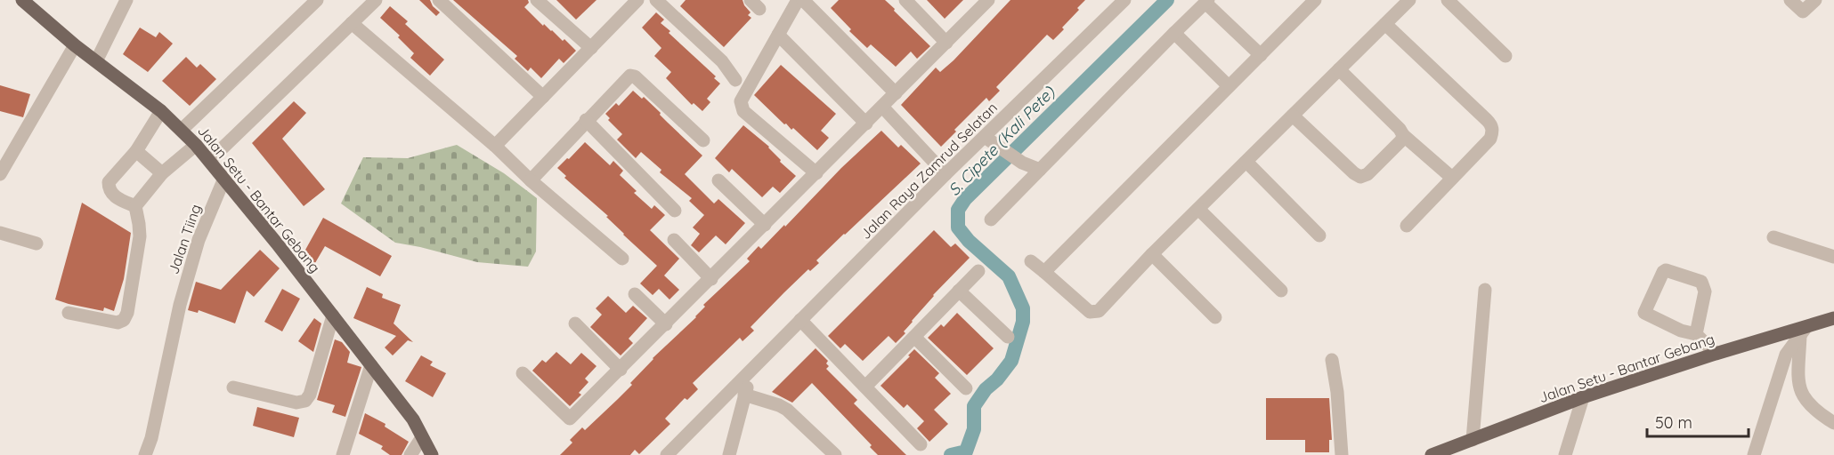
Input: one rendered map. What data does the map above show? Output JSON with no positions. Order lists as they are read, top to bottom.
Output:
{
  "streets": {
    "main road": ["Jalan Setu - Bantar Gebang"],
    "street": ["Jalan Raya Zamrud Selatan", "Jalan Tiing"]
  },
  "crossings": [
    ["Jalan Setu - Bantar Gebang", "Jalan Tiing"]
  ],
  "water": ["S. Cipete (Kali Pete)"],
  "scale_bar": "50 m"
}
